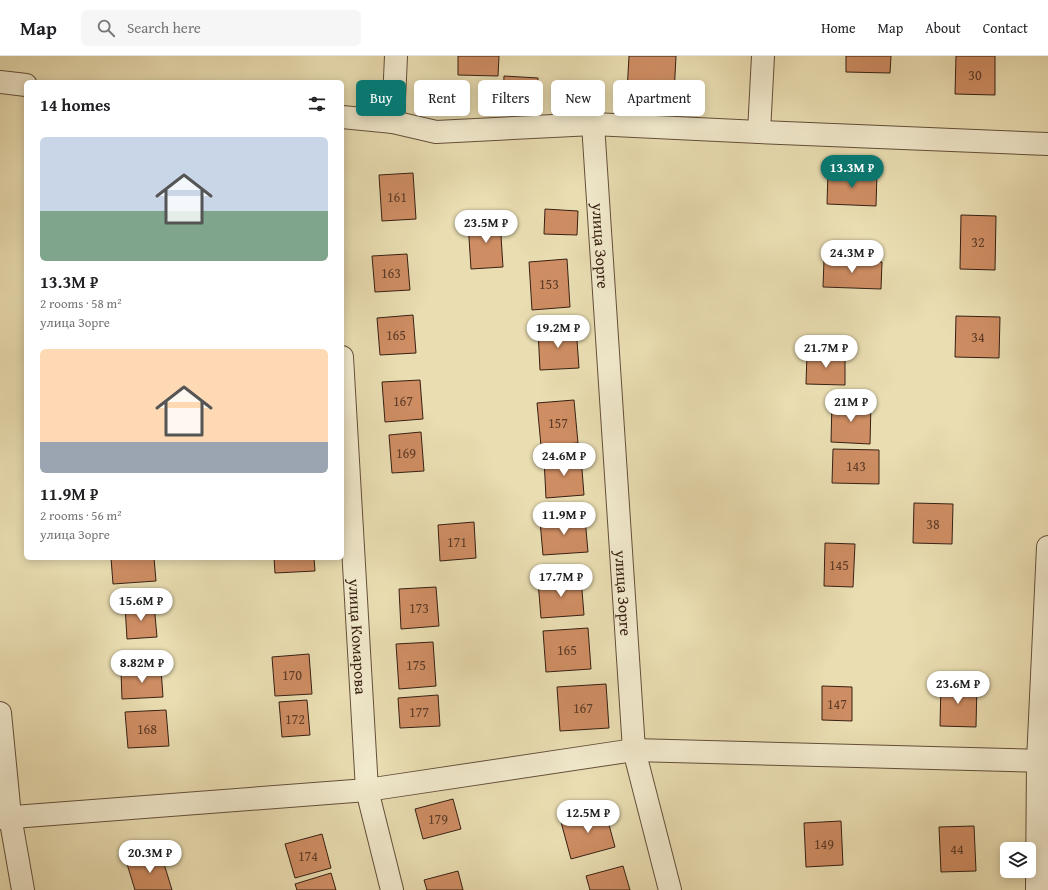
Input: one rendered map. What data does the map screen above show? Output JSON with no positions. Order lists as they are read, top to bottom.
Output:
{
  "streets": {
    "street": ["улица Зорге", "улица Комарова"]
  },
  "house_numbers": [
    "30",
    "161",
    "32",
    "163",
    "153",
    "165",
    "34",
    "167",
    "157",
    "169",
    "143",
    "38",
    "171",
    "145",
    "173",
    "165",
    "175",
    "170",
    "147",
    "167",
    "177",
    "172",
    "168",
    "179",
    "149",
    "44",
    "174"
  ],
  "page": {
    "header": "Map",
    "search": "Search here",
    "nav": [
      "Home",
      "Map",
      "About",
      "Contact"
    ],
    "chip": [
      "Buy",
      "Rent",
      "Filters",
      "New",
      "Apartment"
    ],
    "heading": "14 homes",
    "list": [
      {
        "name": "13.3M ₽",
        "note": "2 rooms · 58 m² · улица Зорге"
      },
      {
        "name": "11.9M ₽",
        "note": "2 rooms · 56 m² · улица Зорге"
      }
    ],
    "price": [
      "13.3M ₽",
      "23.5M ₽",
      "24.3M ₽",
      "19.2M ₽",
      "21.7M ₽",
      "21M ₽",
      "24.6M ₽",
      "11.9M ₽",
      "17.7M ₽",
      "15.6M ₽",
      "8.82M ₽",
      "23.6M ₽",
      "12.5M ₽",
      "20.3M ₽"
    ]
  }
}
